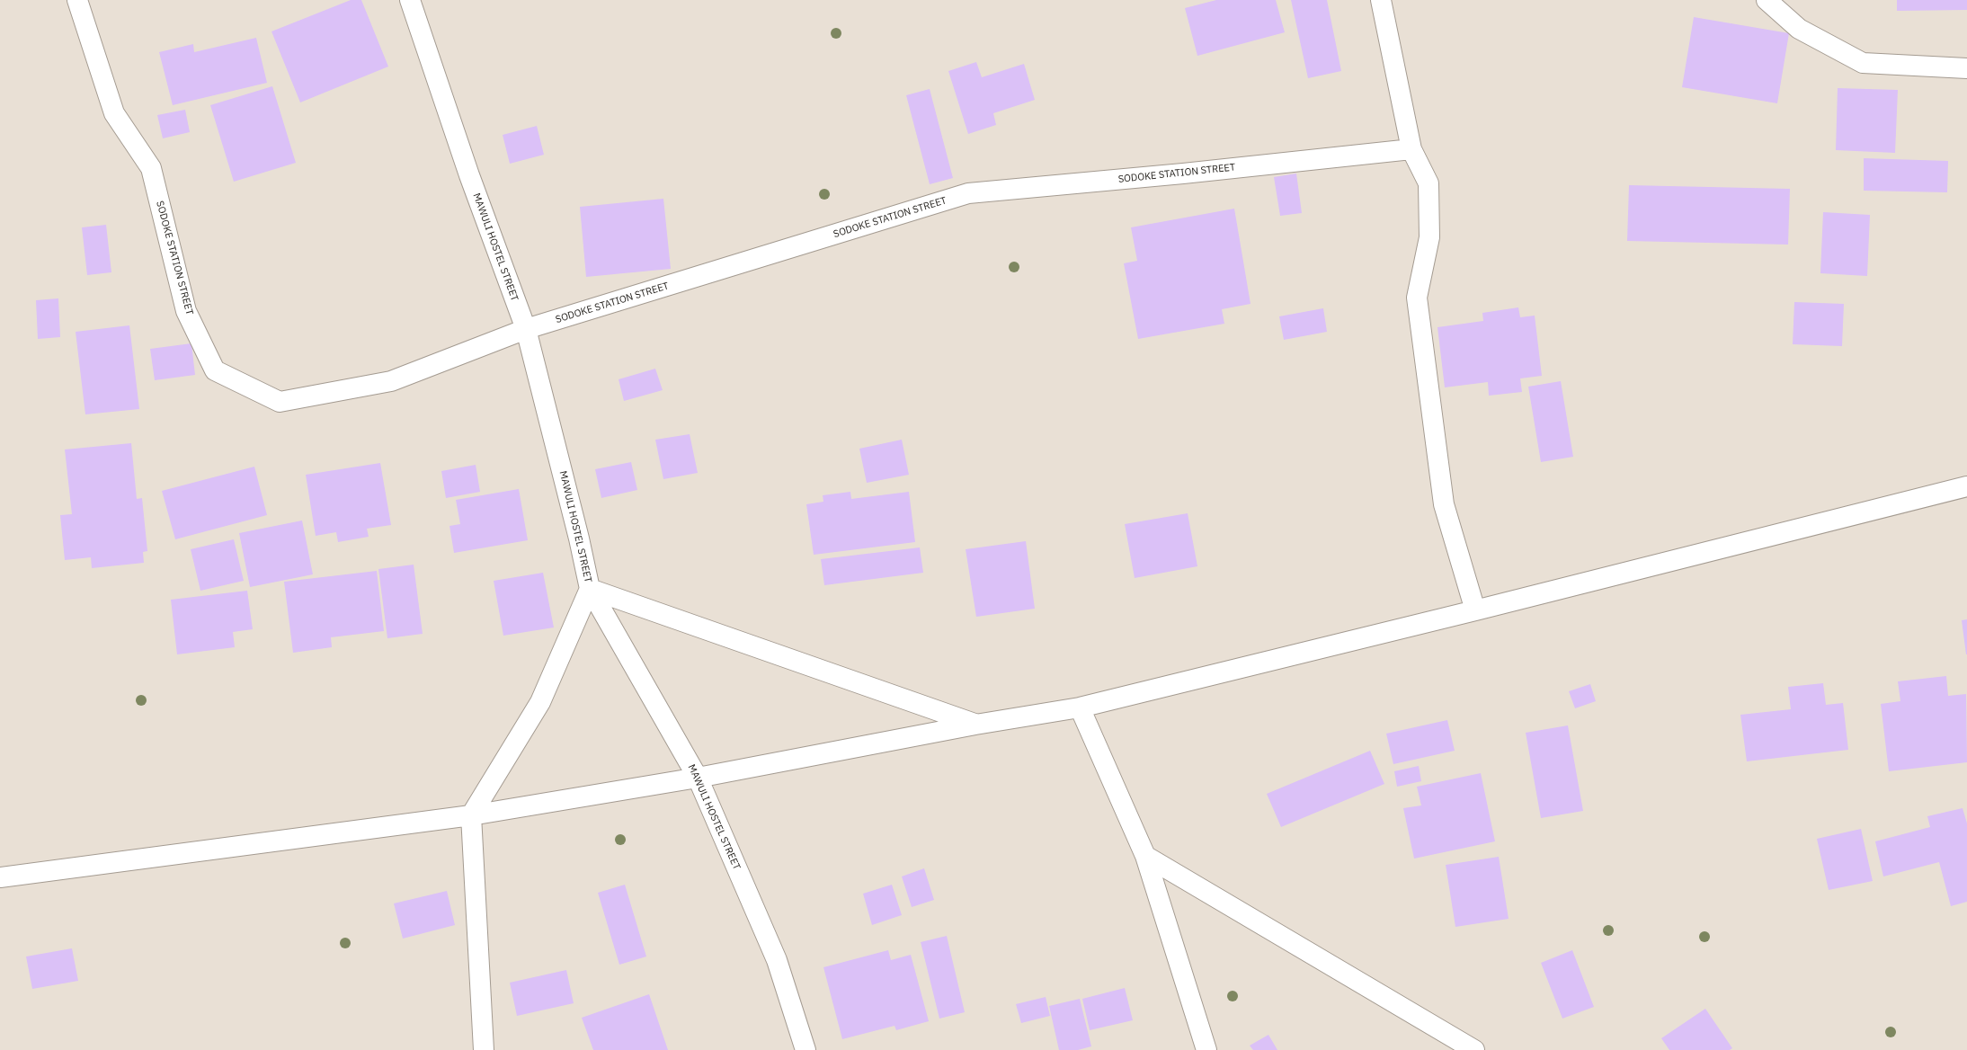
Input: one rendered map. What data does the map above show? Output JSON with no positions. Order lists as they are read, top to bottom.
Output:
{
  "streets": {
    "street": ["SODOKE STATION STREET", "MAWULI HOSTEL STREET"]
  },
  "crossings": [
    ["SODOKE STATION STREET", "MAWULI HOSTEL STREET"]
  ]
}
